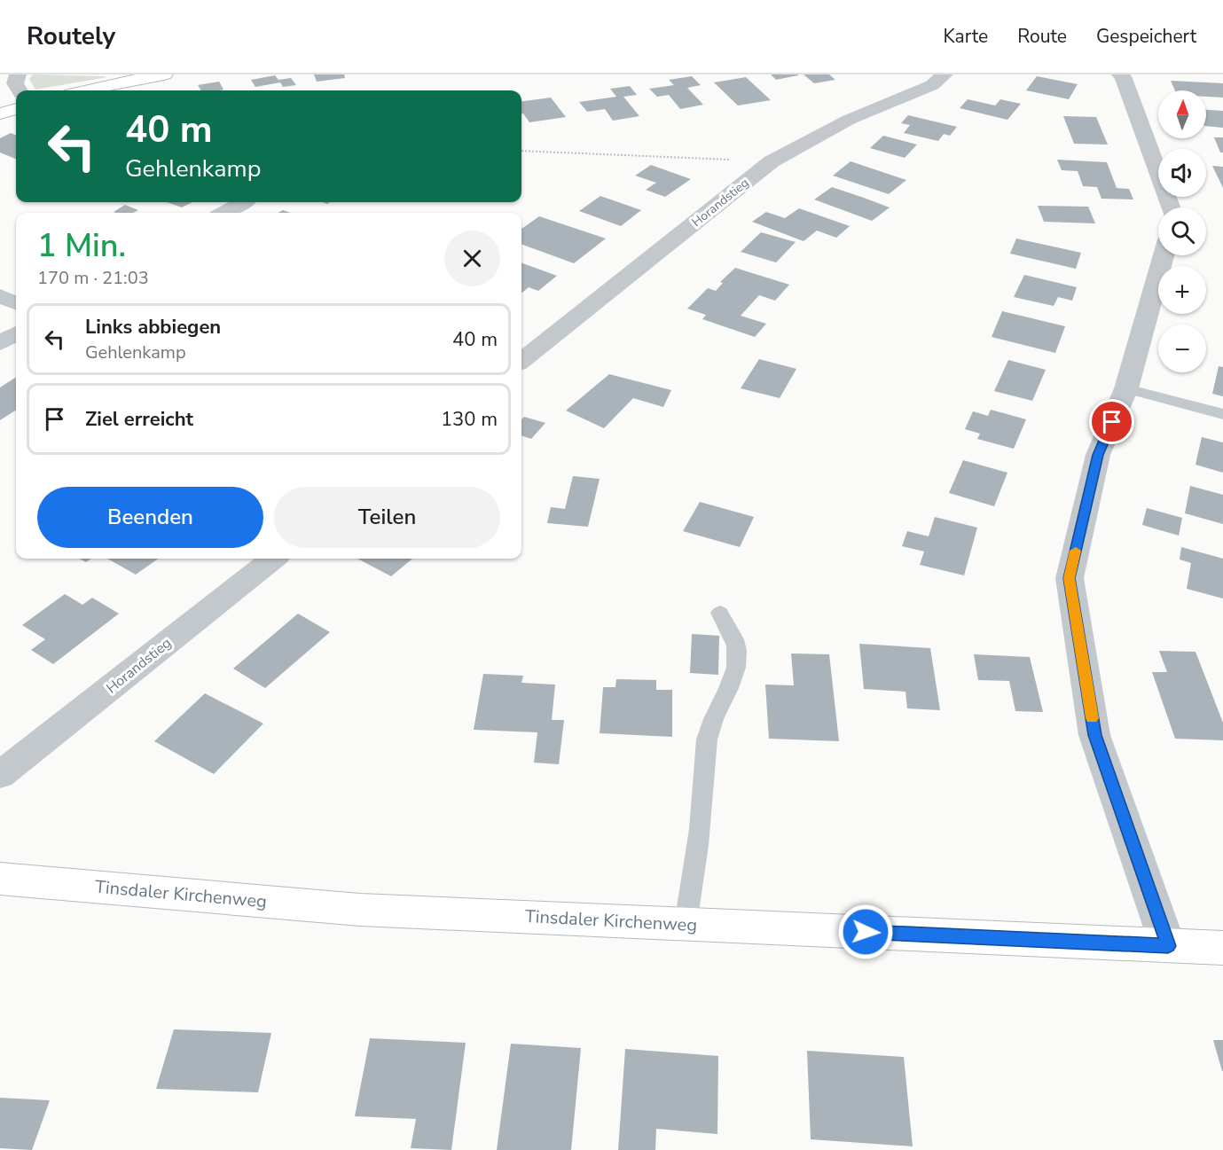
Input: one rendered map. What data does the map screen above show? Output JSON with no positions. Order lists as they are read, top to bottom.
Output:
{
  "streets": {
    "street": ["Horandstieg", "Tinsdaler Kirchenweg"]
  },
  "north": "top",
  "page": {
    "header": "Routely",
    "nav": ["Karte", "Route", "Gespeichert"],
    "map_buttons": ["+", "−"],
    "turn": ["40 m", "Gehlenkamp"],
    "heading": ["1 Min.", "170 m · 21:03"],
    "list": [
      {
        "name": "Links abbiegen",
        "note": "Gehlenkamp",
        "value": "40 m"
      },
      {
        "name": "Ziel erreicht",
        "value": "130 m"
      }
    ],
    "buttons": ["Beenden", "Teilen"]
  }
}
